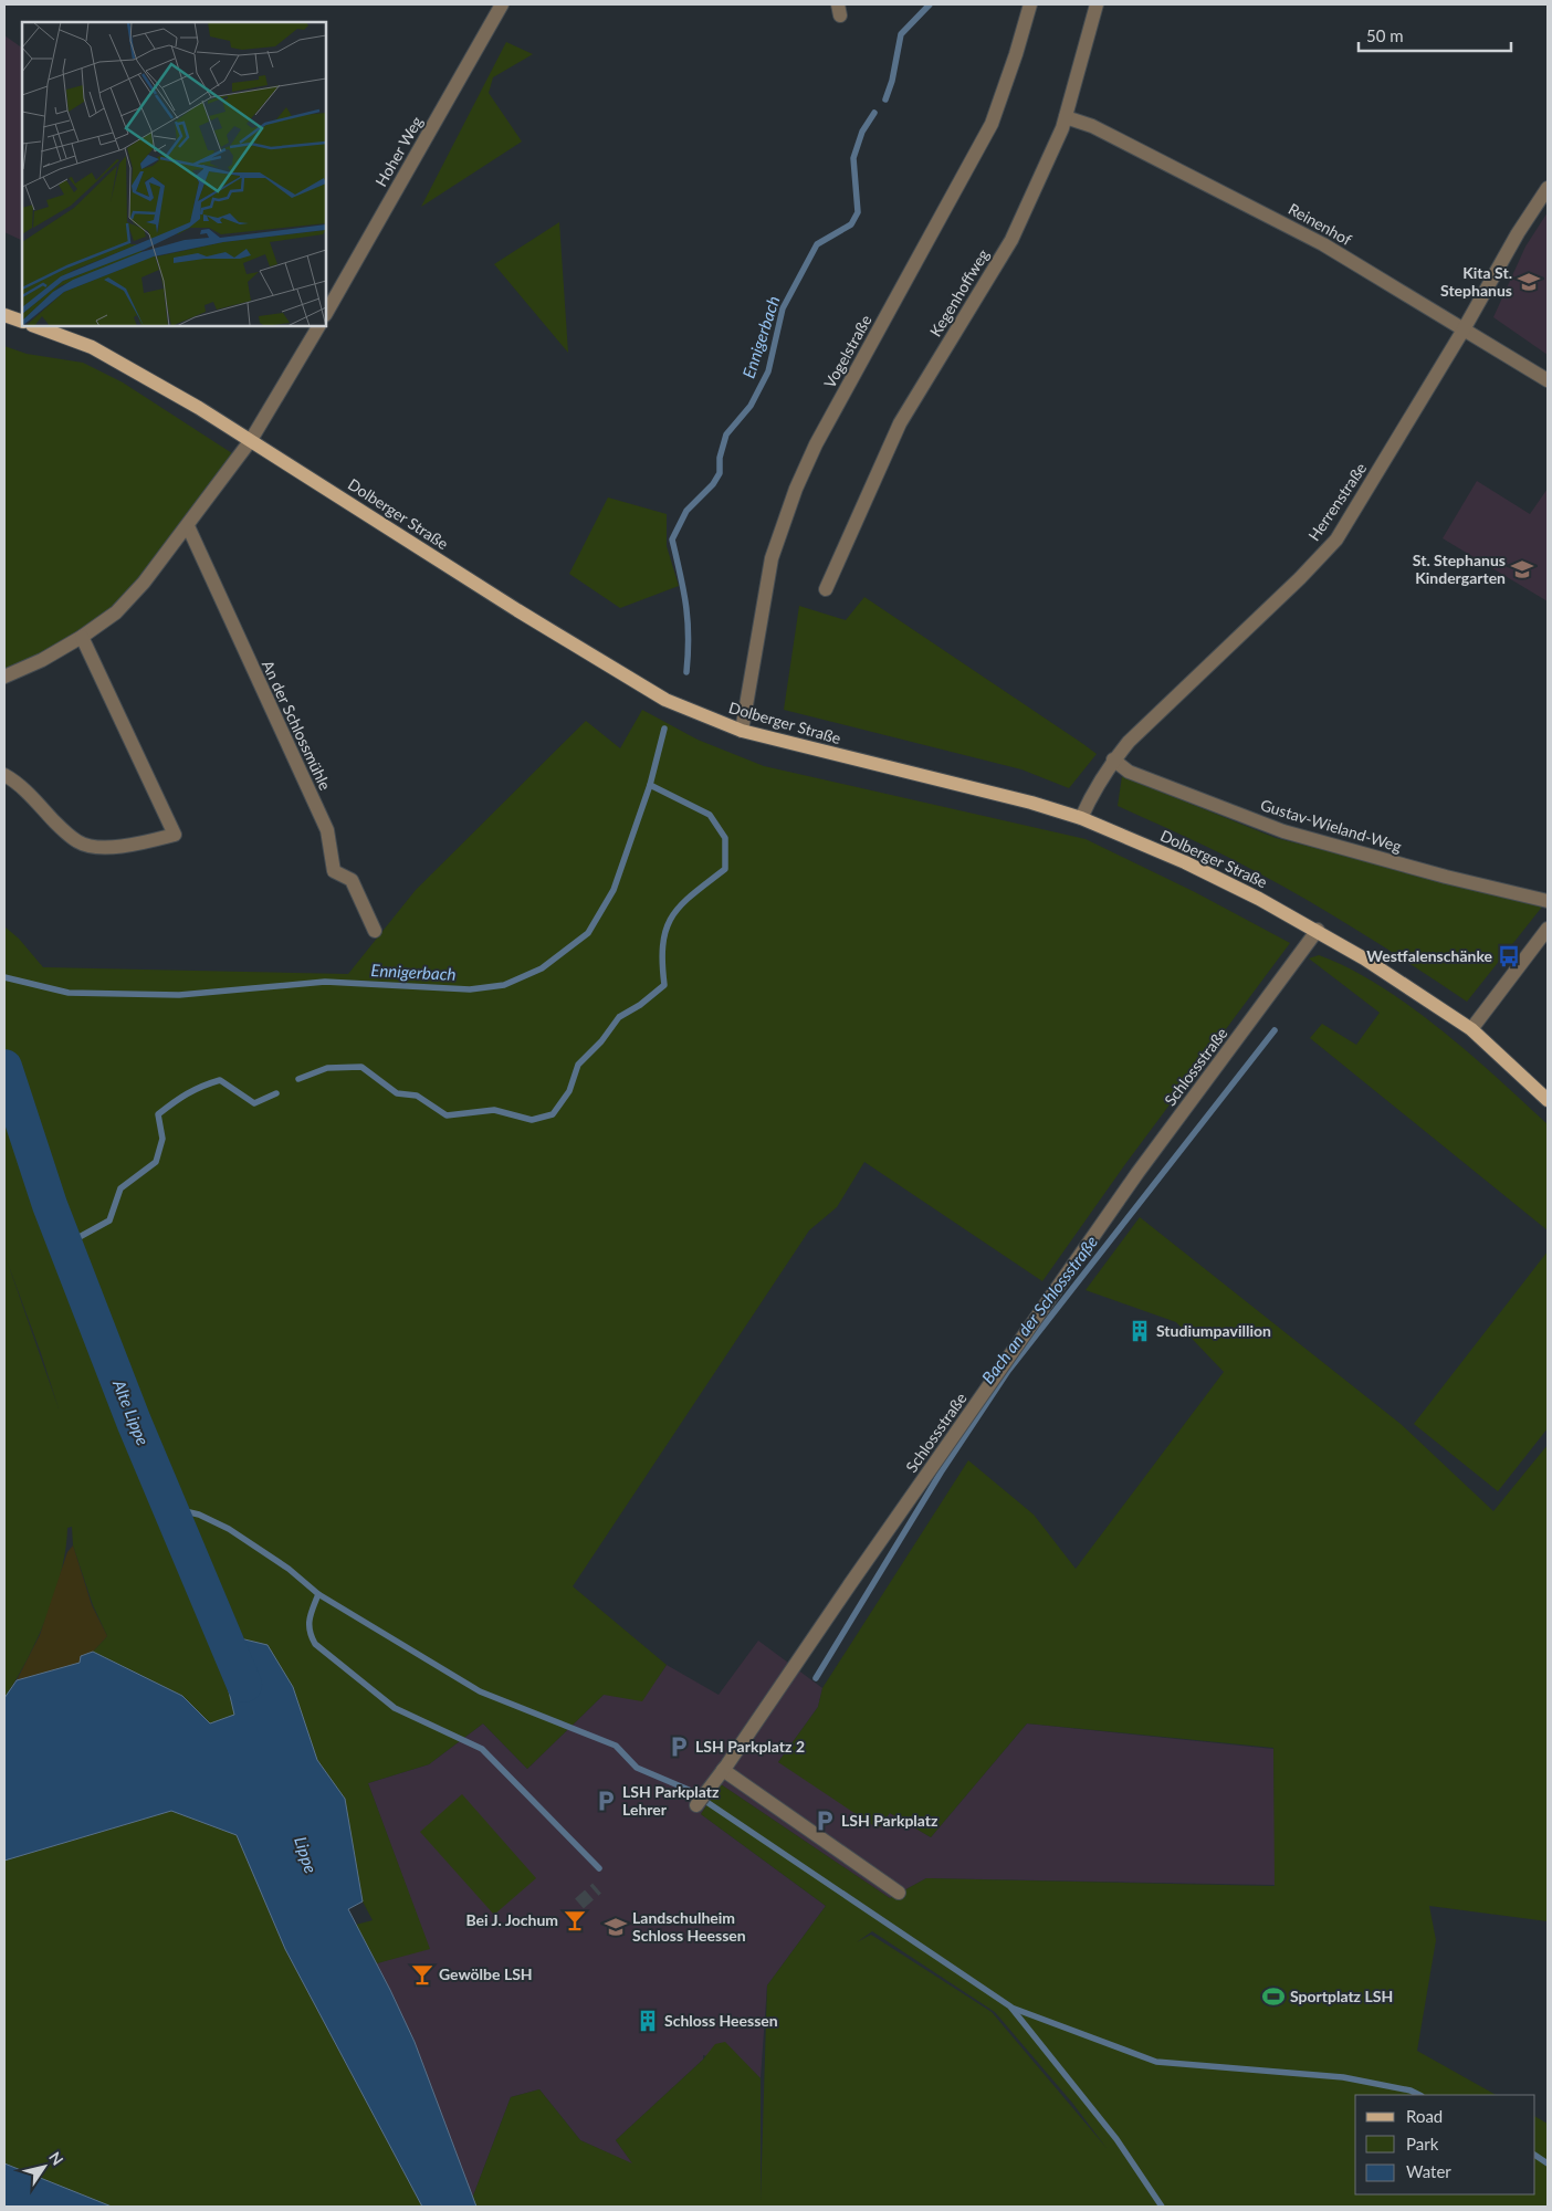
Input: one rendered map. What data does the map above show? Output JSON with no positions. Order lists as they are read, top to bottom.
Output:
{
  "streets": {
    "main road": ["Dolberger Straße"],
    "street": [
      "Hoher Weg",
      "Reinenhof",
      "Kegenhoffweg",
      "Vogelstraße",
      "Herrenstraße",
      "An der Schlossmühle",
      "Gustav-Wieland-Weg",
      "Schlossstraße"
    ]
  },
  "crossings": [
    ["Reinenhof", "Kegenhoffweg"],
    ["Reinenhof", "Herrenstraße"],
    ["Vogelstraße", "Dolberger Straße"],
    ["Herrenstraße", "Dolberger Straße"],
    ["Herrenstraße", "Gustav-Wieland-Weg"],
    ["Dolberger Straße", "Schlossstraße"]
  ],
  "water": [
    "Ennigerbach",
    "Bach an der Schlossstraße",
    "Alte Lippe",
    "Lippe"
  ],
  "places": {
    "school or university": ["Kita St. Stephanus", "St. Stephanus Kindergarten", "Landschulheim Schloss Heessen"],
    "bus stop": ["Westfalenschänke"],
    "building": ["Studiumpavillion", "Schloss Heessen"],
    "parking": ["LSH Parkplatz 2", "LSH Parkplatz Lehrer", "LSH Parkplatz"],
    "bar": ["Bei J. Jochum", "Gewölbe LSH"],
    "sports": ["Sportplatz LSH"]
  },
  "legend": ["Road", "Park", "Water"],
  "scale_bar": "50 m",
  "north": "top right"
}
